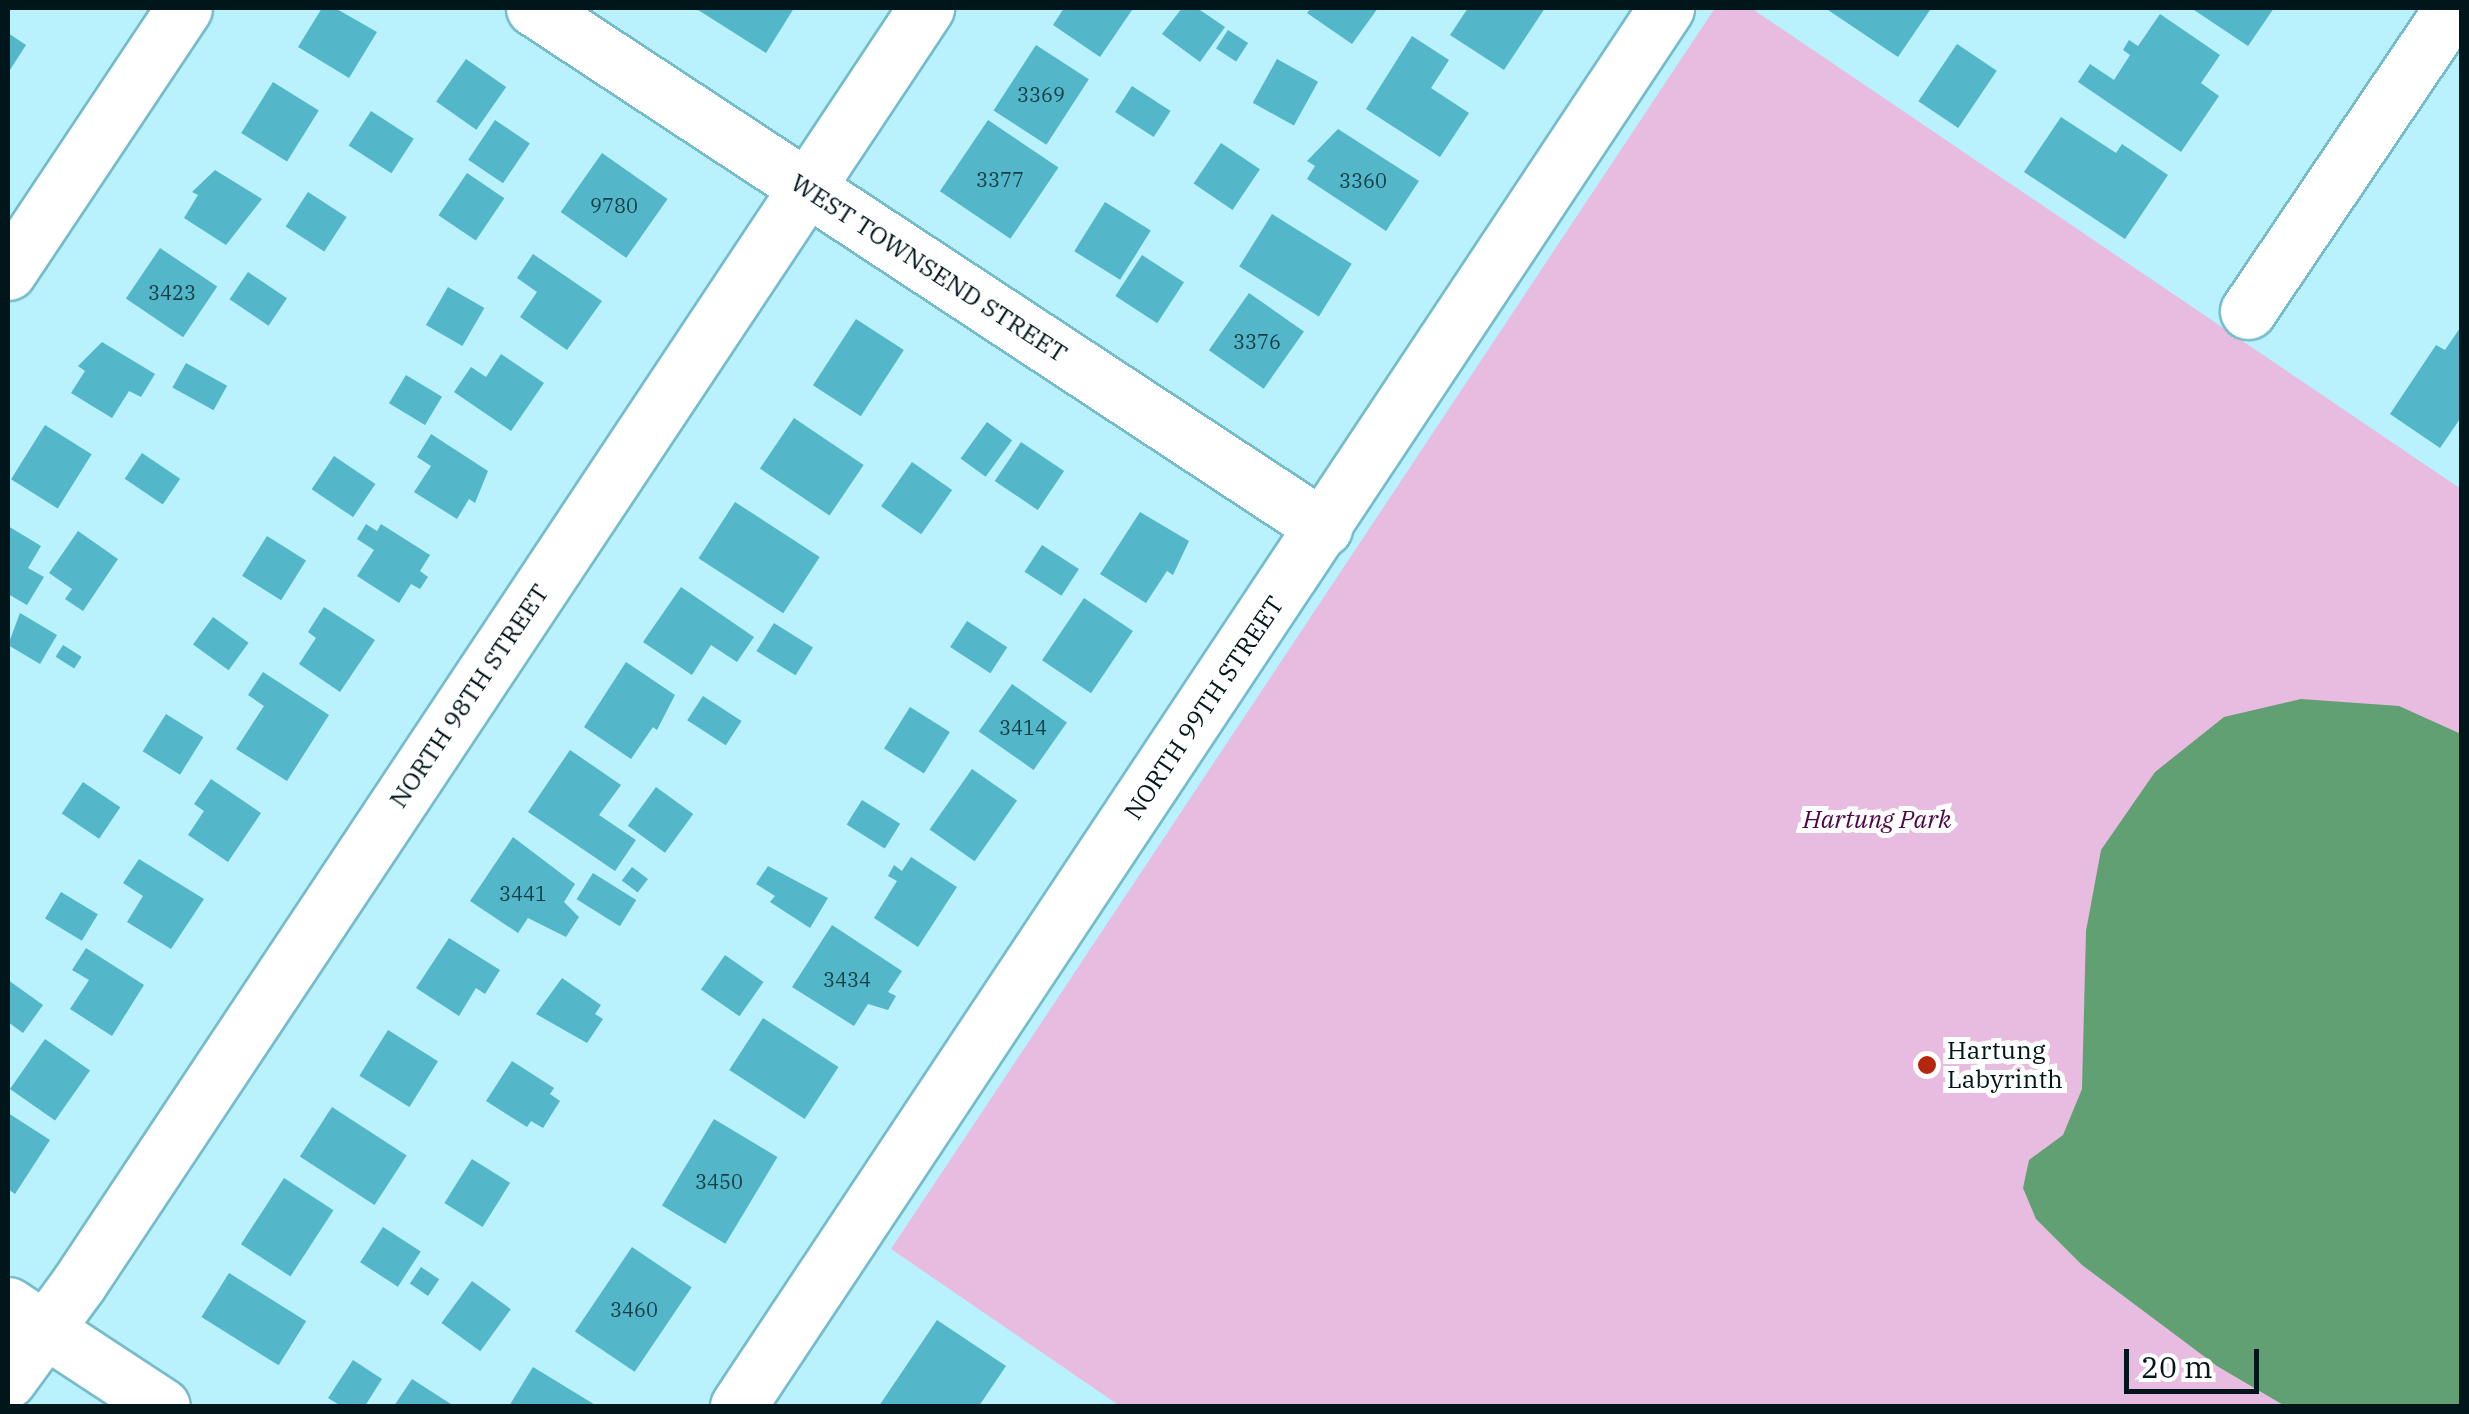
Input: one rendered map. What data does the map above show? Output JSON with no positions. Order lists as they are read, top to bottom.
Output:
{
  "streets": {
    "street": ["WEST TOWNSEND STREET", "NORTH 98TH STREET", "NORTH 99TH STREET"]
  },
  "crossings": [
    ["WEST TOWNSEND STREET", "NORTH 98TH STREET"],
    ["WEST TOWNSEND STREET", "NORTH 99TH STREET"]
  ],
  "parks": ["Hartung Park"],
  "places": ["Hartung Labyrinth"],
  "house_numbers": [
    "3369",
    "3377",
    "3360",
    "9780",
    "3423",
    "3376",
    "3414",
    "3441",
    "3434",
    "3450",
    "3460"
  ],
  "scale_bar": "20 m"
}
